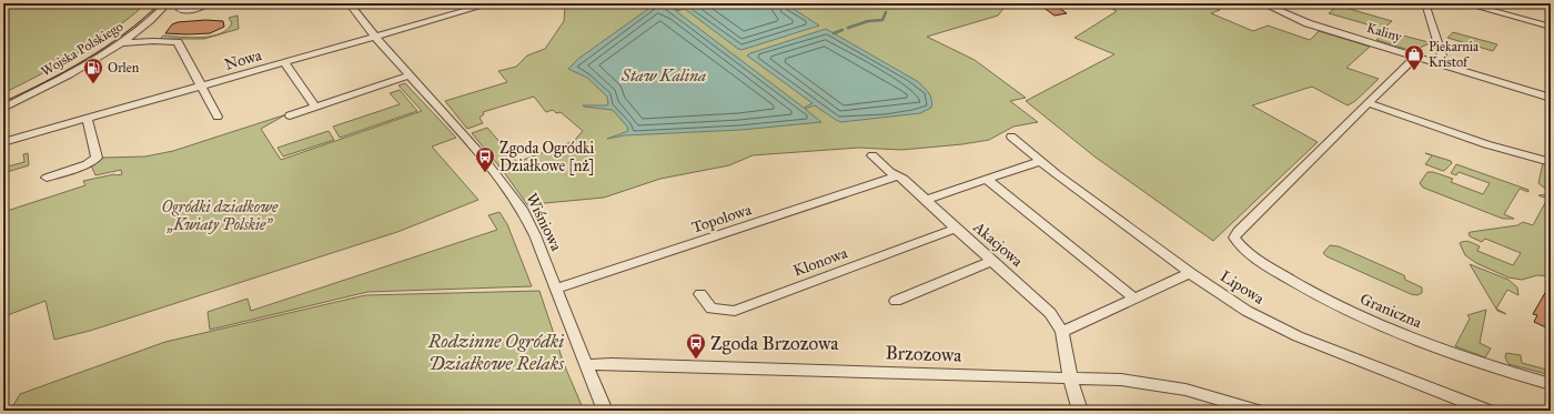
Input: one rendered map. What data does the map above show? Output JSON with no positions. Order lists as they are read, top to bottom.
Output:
{
  "streets": {
    "street": [
      "Kaliny",
      "Wojska Polskiego",
      "Nowa",
      "Topolowa",
      "Wiśniowa",
      "Akacjowa",
      "Klonowa",
      "Lipowa",
      "Graniczna",
      "Brzozowa"
    ]
  },
  "crossings": [
    ["Nowa", "Wiśniowa"],
    ["Topolowa", "Wiśniowa"],
    ["Topolowa", "Akacjowa"],
    ["Wiśniowa", "Brzozowa"],
    ["Akacjowa", "Klonowa"],
    ["Akacjowa", "Brzozowa"]
  ],
  "water": ["Staw Kalina"],
  "parks": ["Ogródki działkowe „Kwiaty Polskie”", "Rodzinne Ogródki Działkowe Relaks"],
  "places": {
    "shop": ["Piekarnia Kristof"],
    "fuel station": ["Orlen"],
    "bus stop": ["Zgoda Ogródki Działkowe [nż]", "Zgoda Brzozowa"]
  }
}
